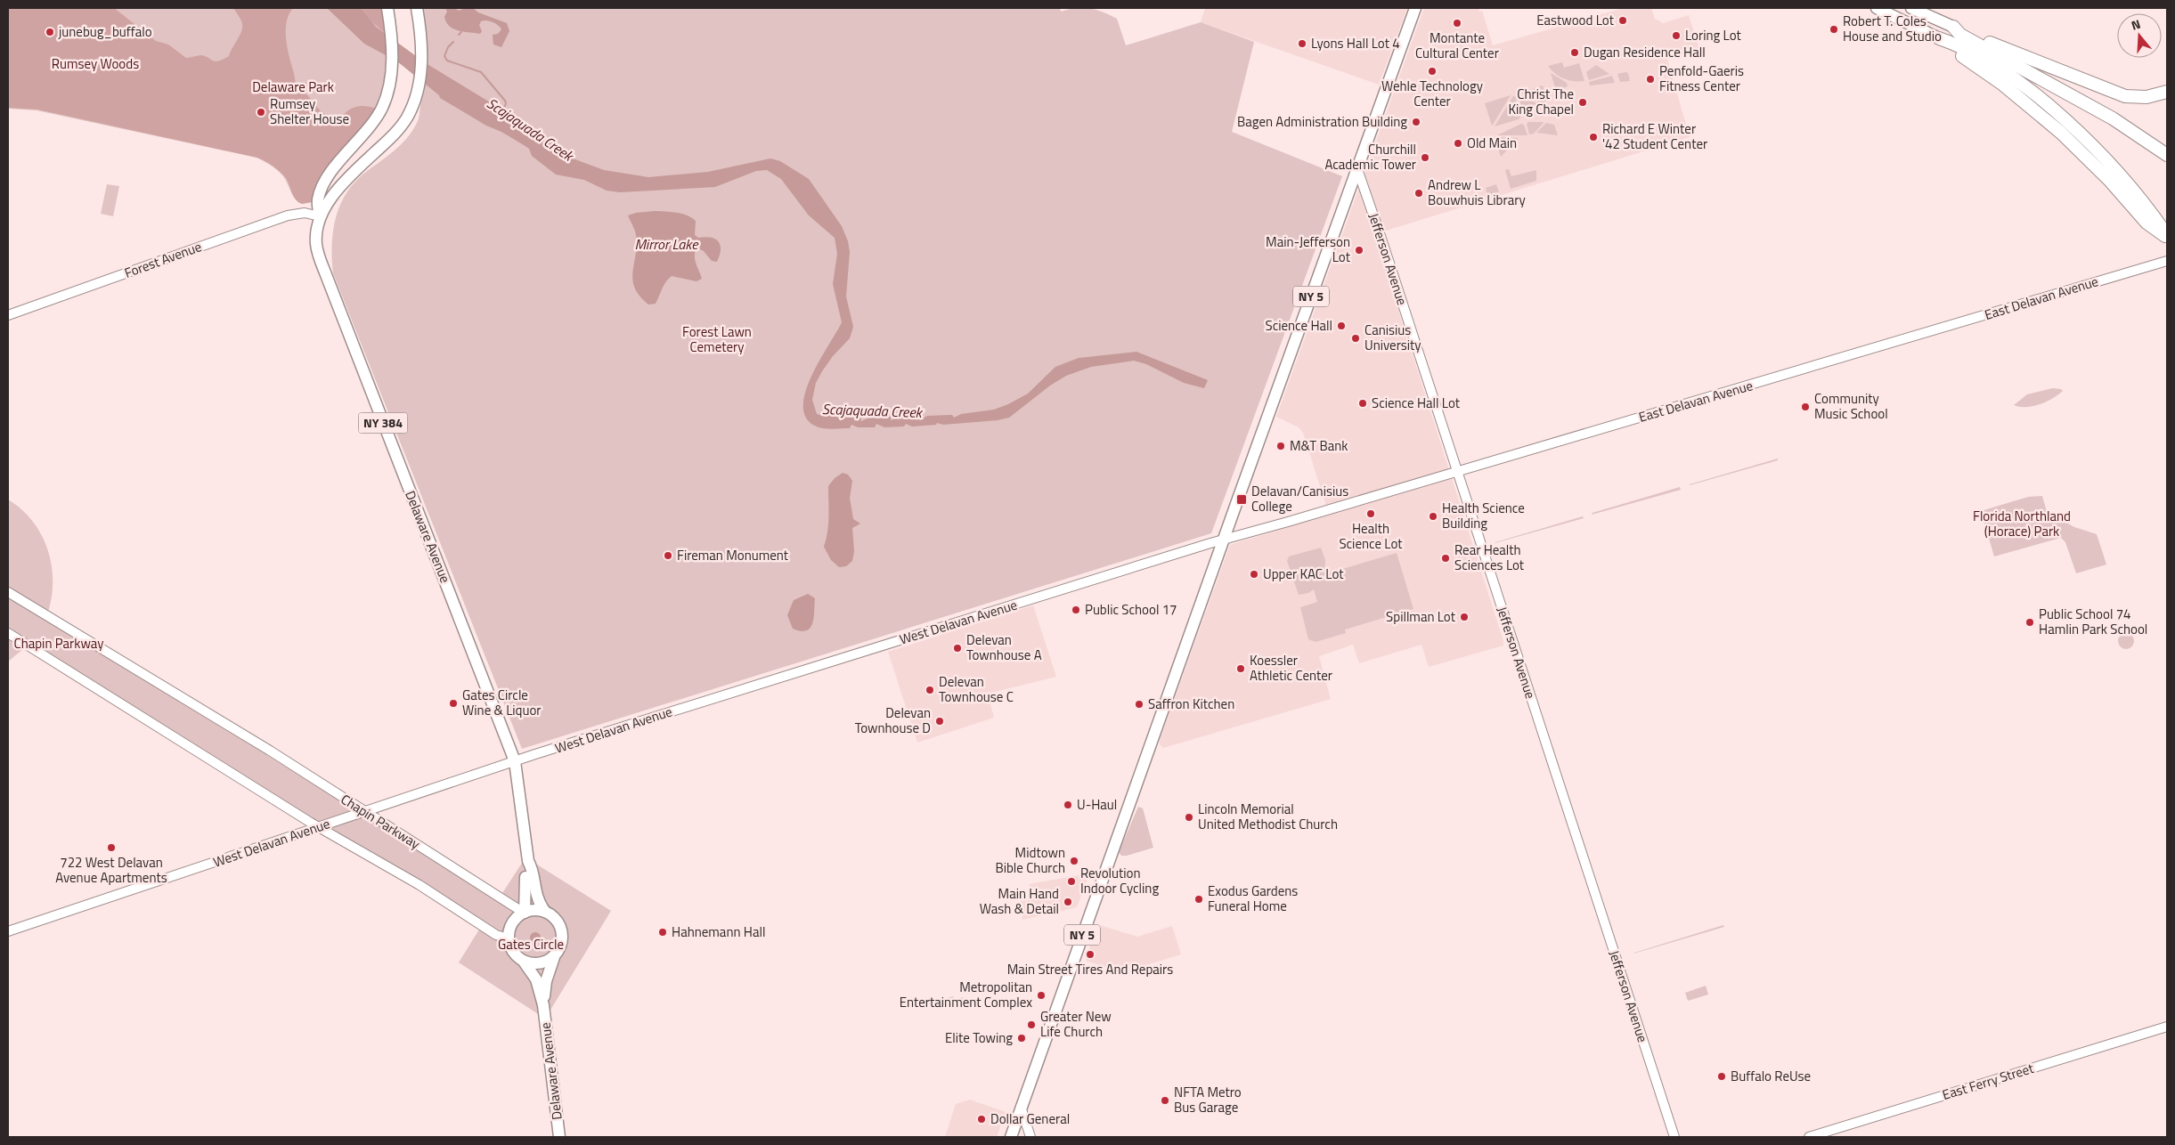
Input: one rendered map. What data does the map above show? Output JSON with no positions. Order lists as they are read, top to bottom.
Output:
{
  "streets": {
    "main road": ["NY 5", "NY 384", "Delaware Avenue"],
    "street": [
      "Jefferson Avenue",
      "Forest Avenue",
      "East Delavan Avenue",
      "West Delavan Avenue",
      "Chapin Parkway",
      "East Ferry Street"
    ]
  },
  "crossings": [
    ["Jefferson Avenue", "NY 5"],
    ["Jefferson Avenue", "East Delavan Avenue"],
    ["Forest Avenue", "Delaware Avenue"],
    ["NY 5", "East Delavan Avenue"],
    ["NY 5", "West Delavan Avenue"],
    ["East Delavan Avenue", "West Delavan Avenue"],
    ["NY 384", "Delaware Avenue"],
    ["NY 384", "Chapin Parkway"],
    ["Delaware Avenue", "West Delavan Avenue"],
    ["Delaware Avenue", "Chapin Parkway"],
    ["West Delavan Avenue", "Chapin Parkway"]
  ],
  "water": ["Scajaquada Creek", "Mirror Lake"],
  "parks": [
    "Rumsey Woods",
    "Delaware Park",
    "Forest Lawn Cemetery",
    "Florida Northland (Horace) Park",
    "Chapin Parkway",
    "Gates Circle"
  ],
  "places": {
    "other": [
      "Eastwood Lot",
      "Montante Cultural Center",
      "Robert T. Coles House and Studio",
      "junebug_buffalo",
      "Loring Lot",
      "Lyons Hall Lot 4",
      "Dugan Residence Hall",
      "Wehle Technology Center",
      "Penfold-Gaeris Fitness Center",
      "Christ The King Chapel",
      "Rumsey Shelter House",
      "Bagen Administration Building",
      "Richard E Winter '42 Student Center",
      "Old Main",
      "Churchill Academic Tower",
      "Andrew L Bouwhuis Library",
      "Main-Jefferson Lot",
      "Science Hall",
      "Canisius University",
      "Science Hall Lot",
      "Community Music School",
      "M&T Bank",
      "Health Science Lot",
      "Health Science Building",
      "Fireman Monument",
      "Rear Health Sciences Lot",
      "Upper KAC Lot",
      "Public School 17",
      "Spillman Lot",
      "Public School 74 Hamlin Park School",
      "Delevan Townhouse A",
      "Koessler Athletic Center",
      "Delevan Townhouse C",
      "Gates Circle Wine & Liquor",
      "Saffron Kitchen",
      "Delevan Townhouse D",
      "U-Haul",
      "Lincoln Memorial United Methodist Church",
      "722 West Delavan Avenue Apartments",
      "Midtown Bible Church",
      "Revolution Indoor Cycling",
      "Exodus Gardens Funeral Home",
      "Main Hand Wash & Detail",
      "Hahnemann Hall",
      "Main Street Tires And Repairs",
      "Metropolitan Entertainment Complex",
      "Greater New Life Church",
      "Elite Towing",
      "Buffalo ReUse",
      "NFTA Metro Bus Garage",
      "Dollar General"
    ],
    "transit": ["Delavan/Canisius College"]
  },
  "north": "top"
}
